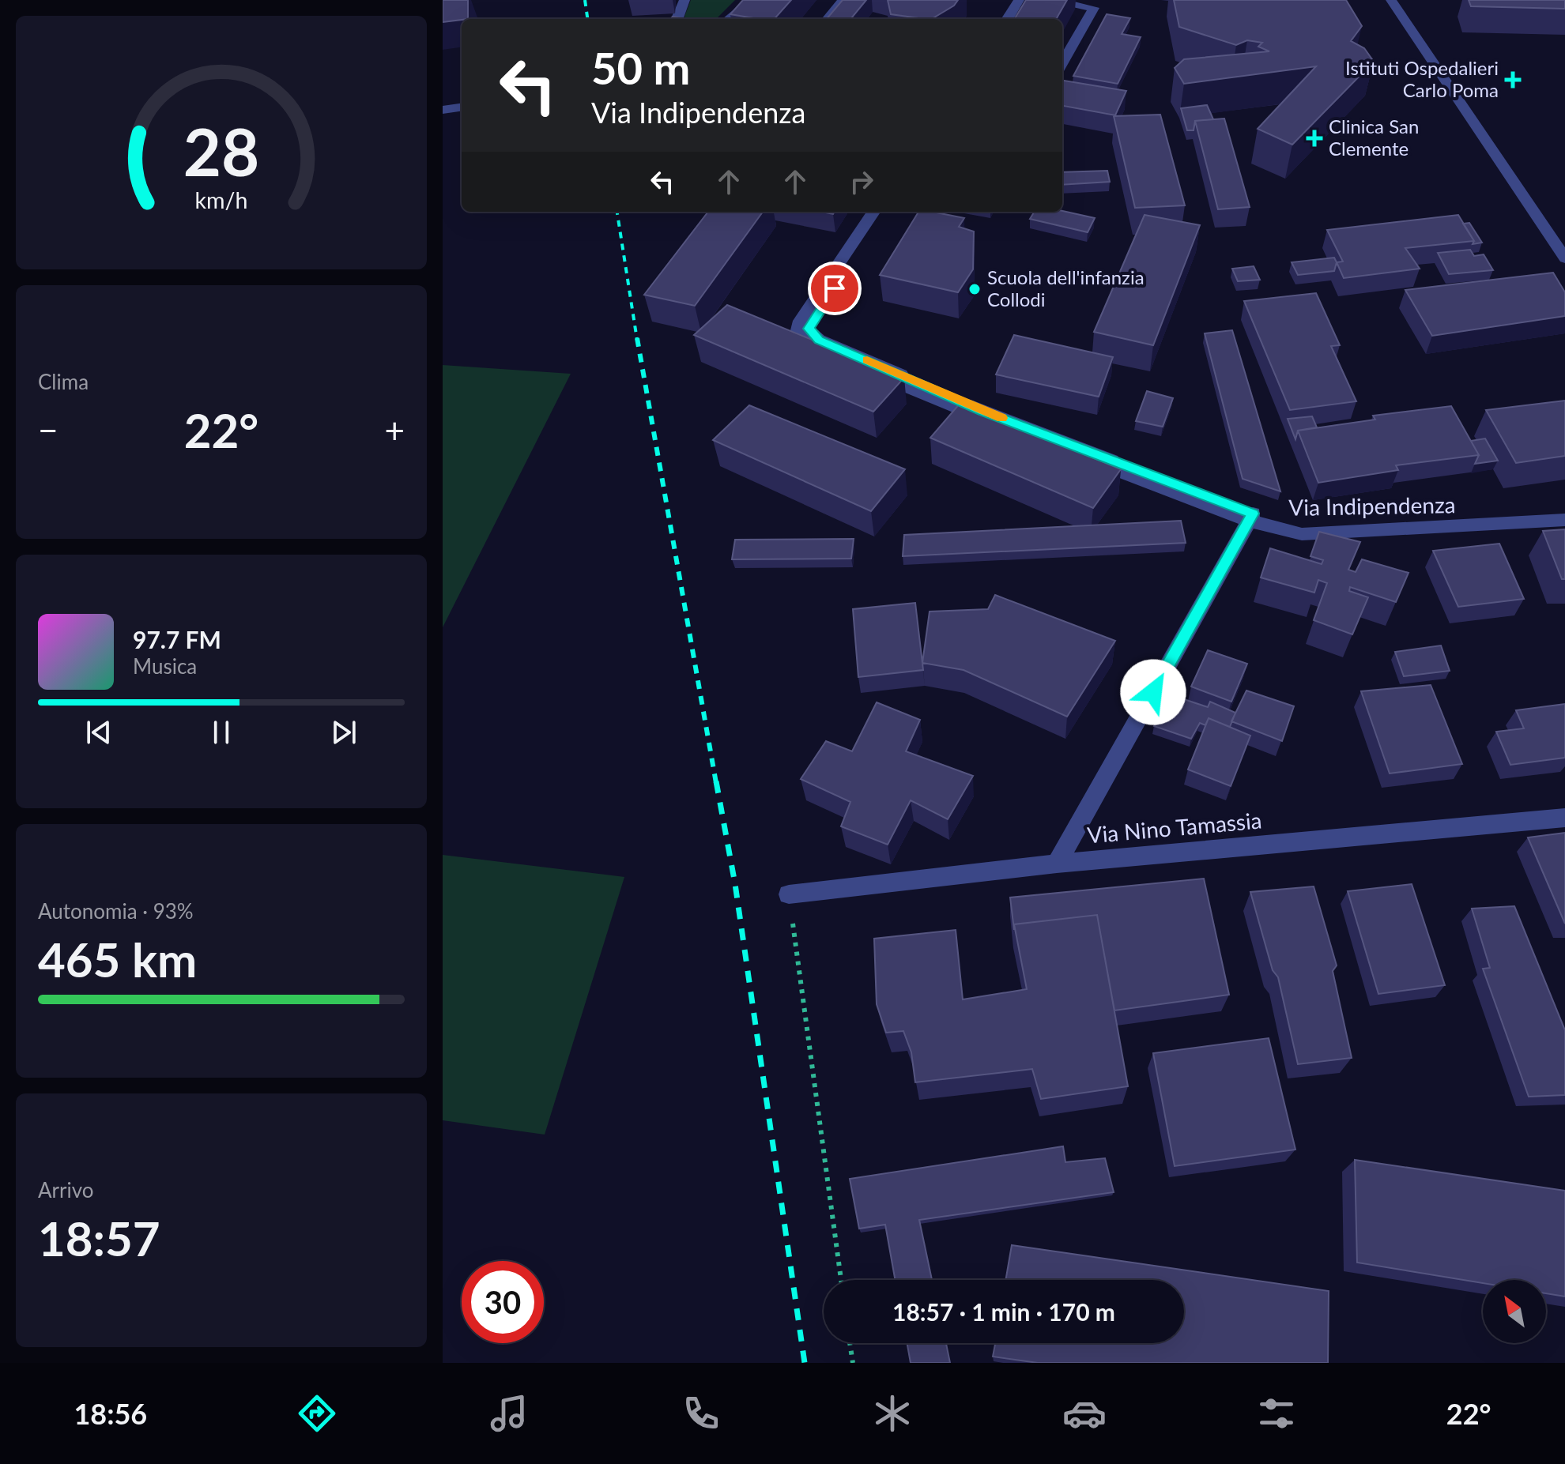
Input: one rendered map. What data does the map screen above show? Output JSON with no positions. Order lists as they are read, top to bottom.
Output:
{
  "streets": {
    "street": ["Via Indipendenza", "Via Nino Tamassia"]
  },
  "places": {
    "health": ["Istituti Ospedalieri Carlo Poma", "Clinica San Clemente"],
    "other": ["Scuola dell'infanzia Collodi"]
  },
  "north": "top left",
  "page": {
    "turn": ["50 m", "Via Indipendenza"],
    "tile": [
      "Clima",
      ["Autonomia · 93%", "465 km"],
      ["Arrivo", "18:57"]
    ],
    "heat": ["−", "22°", "+"],
    "song": ["97.7 FM", "Musica"],
    "limit": "30",
    "trip": "18:57 · 1 min · 170 m",
    "tabs": ["18:56", "22°"],
    "gauge": ["28", "km/h"]
  }
}
